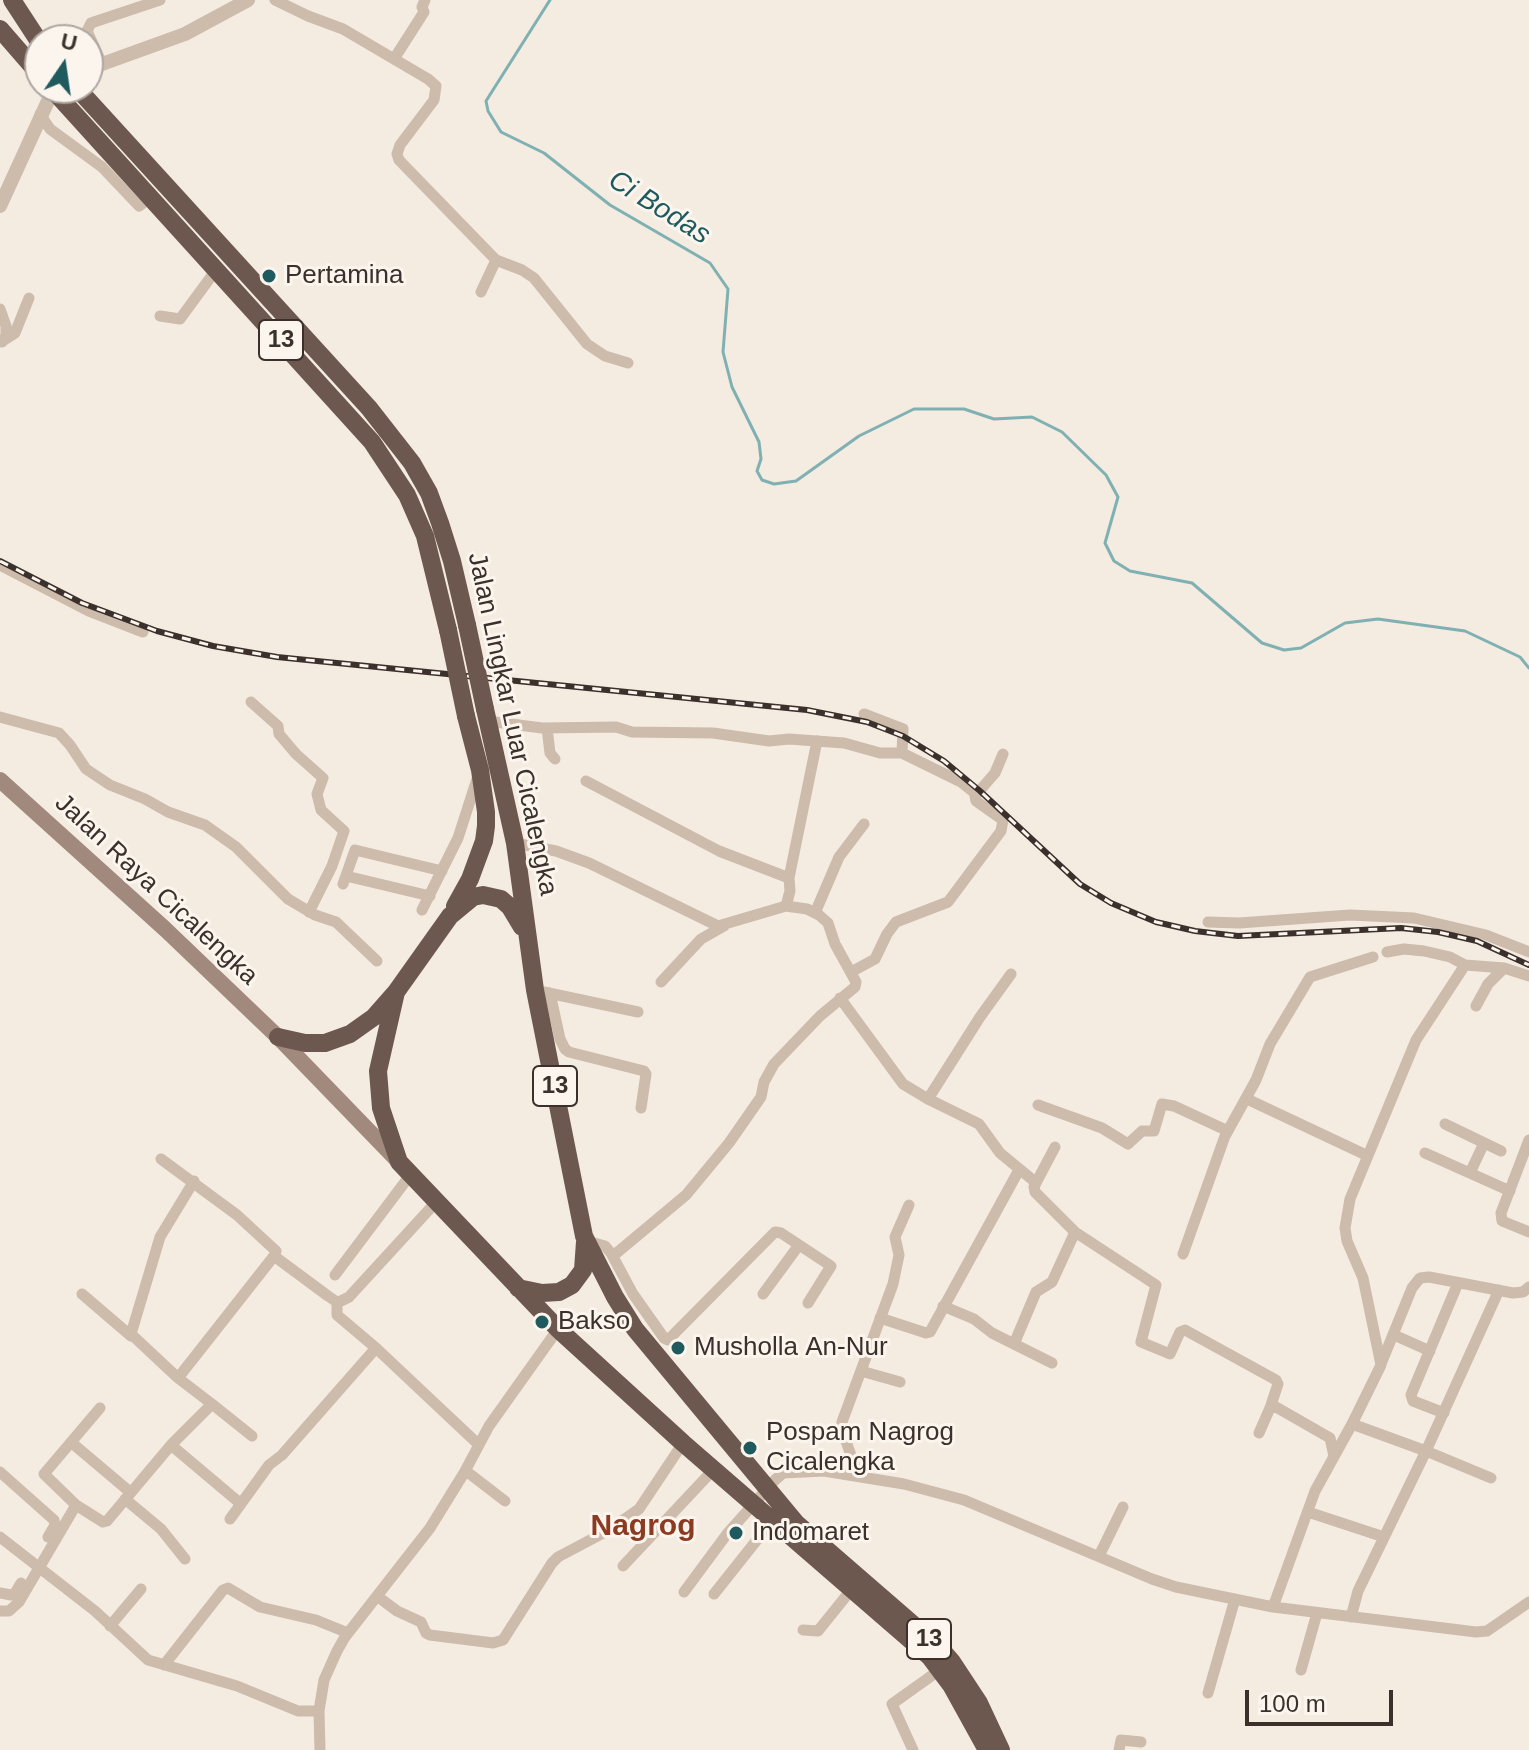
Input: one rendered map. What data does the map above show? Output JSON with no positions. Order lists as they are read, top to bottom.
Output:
{
  "streets": {
    "highway": ["13", "Jalan Lingkar Luar Cicalengka"],
    "main road": ["Jalan Raya Cicalengka"]
  },
  "crossings": [
    ["13", "Jalan Lingkar Luar Cicalengka"],
    ["13", "Jalan Raya Cicalengka"]
  ],
  "districts": ["Nagrog"],
  "water": ["Ci Bodas"],
  "places": [
    "Pertamina",
    "Bakso",
    "Musholla An-Nur",
    "Pospam Nagrog Cicalengka",
    "Indomaret"
  ],
  "scale_bar": "100 m",
  "north": "top"
}
